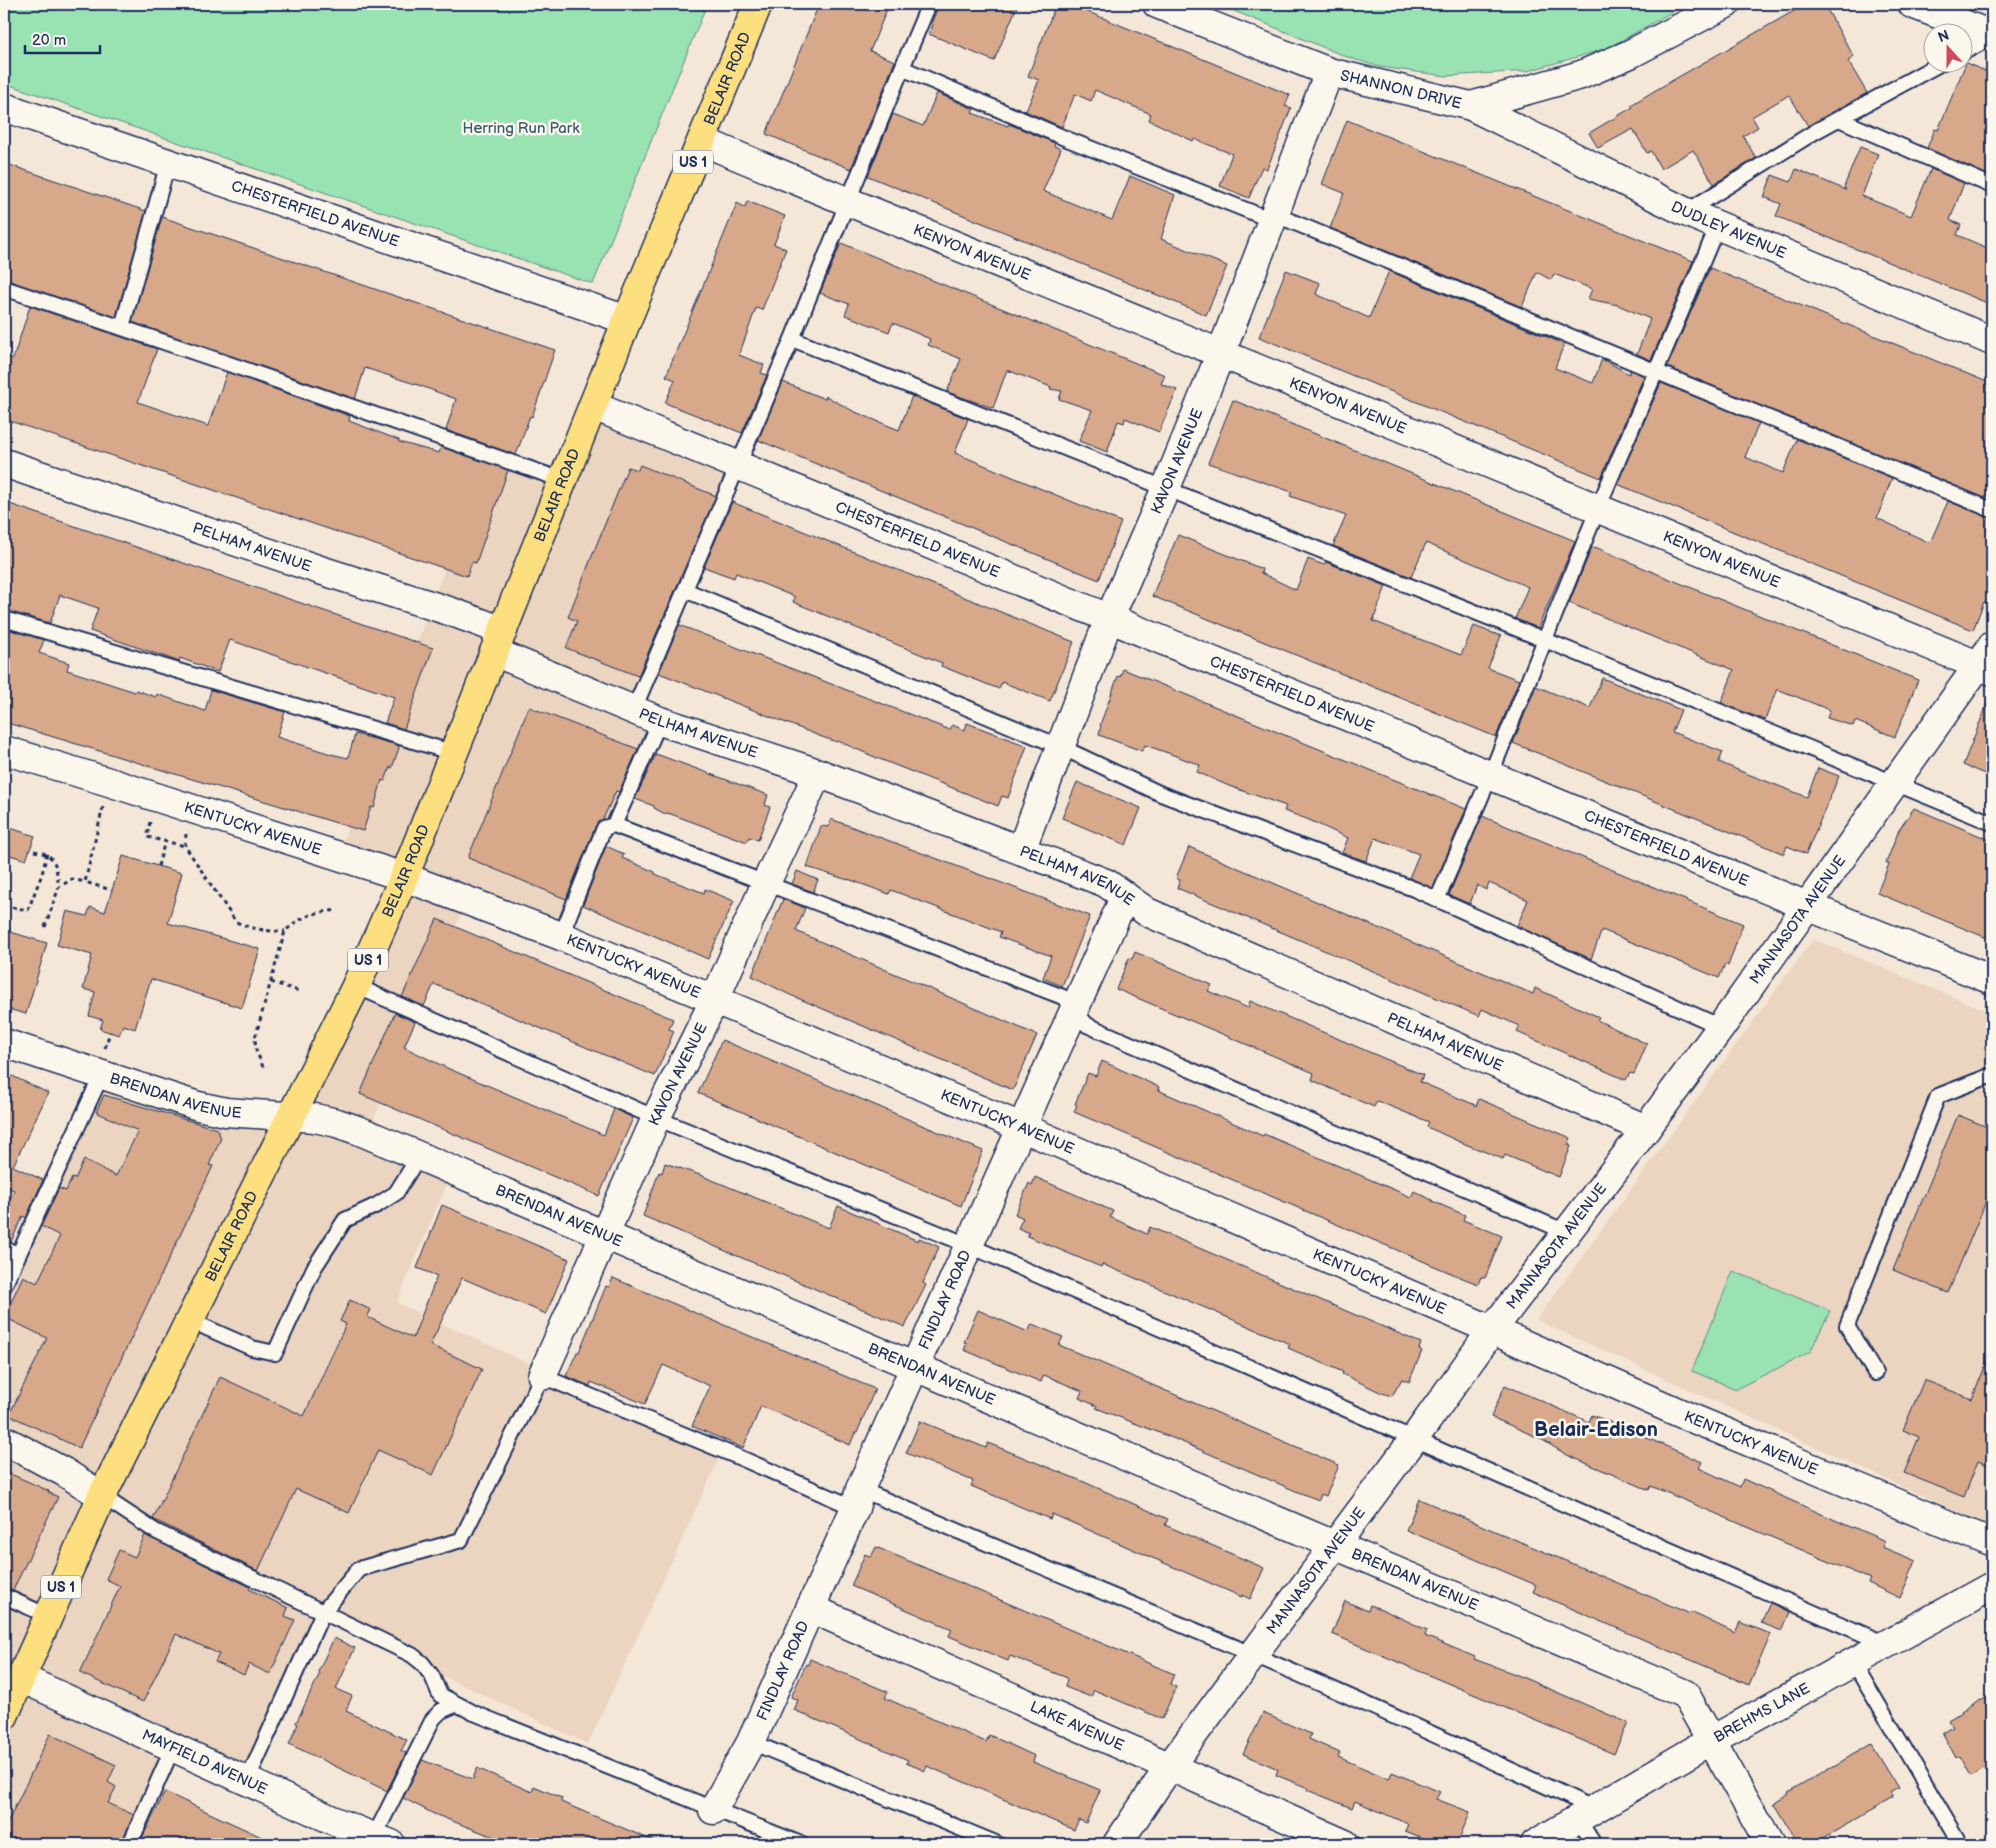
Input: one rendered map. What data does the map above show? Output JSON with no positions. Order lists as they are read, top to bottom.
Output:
{
  "streets": {
    "main road": ["BELAIR ROAD", "US 1"],
    "street": [
      "SHANNON DRIVE",
      "CHESTERFIELD AVENUE",
      "DUDLEY AVENUE",
      "KENYON AVENUE",
      "KAVON AVENUE",
      "PELHAM AVENUE",
      "KENTUCKY AVENUE",
      "MANNASOTA AVENUE",
      "BRENDAN AVENUE",
      "FINDLAY ROAD",
      "BREHMS LANE",
      "LAKE AVENUE",
      "MAYFIELD AVENUE"
    ]
  },
  "crossings": [
    ["BELAIR ROAD", "CHESTERFIELD AVENUE"],
    ["BELAIR ROAD", "KENYON AVENUE"],
    ["BELAIR ROAD", "PELHAM AVENUE"],
    ["BELAIR ROAD", "KENTUCKY AVENUE"],
    ["BELAIR ROAD", "BRENDAN AVENUE"],
    ["BELAIR ROAD", "MAYFIELD AVENUE"],
    ["SHANNON DRIVE", "DUDLEY AVENUE"],
    ["SHANNON DRIVE", "KAVON AVENUE"],
    ["CHESTERFIELD AVENUE", "KAVON AVENUE"],
    ["CHESTERFIELD AVENUE", "MANNASOTA AVENUE"],
    ["KENYON AVENUE", "KAVON AVENUE"],
    ["KENYON AVENUE", "MANNASOTA AVENUE"],
    ["KAVON AVENUE", "PELHAM AVENUE"],
    ["KAVON AVENUE", "KENTUCKY AVENUE"],
    ["KAVON AVENUE", "BRENDAN AVENUE"],
    ["PELHAM AVENUE", "MANNASOTA AVENUE"],
    ["PELHAM AVENUE", "FINDLAY ROAD"],
    ["KENTUCKY AVENUE", "MANNASOTA AVENUE"],
    ["KENTUCKY AVENUE", "FINDLAY ROAD"],
    ["MANNASOTA AVENUE", "BRENDAN AVENUE"],
    ["MANNASOTA AVENUE", "LAKE AVENUE"],
    ["BRENDAN AVENUE", "FINDLAY ROAD"],
    ["BRENDAN AVENUE", "BREHMS LANE"],
    ["FINDLAY ROAD", "LAKE AVENUE"]
  ],
  "districts": ["Belair-Edison"],
  "parks": ["Herring Run Park"],
  "scale_bar": "20 m",
  "north": "top"
}
